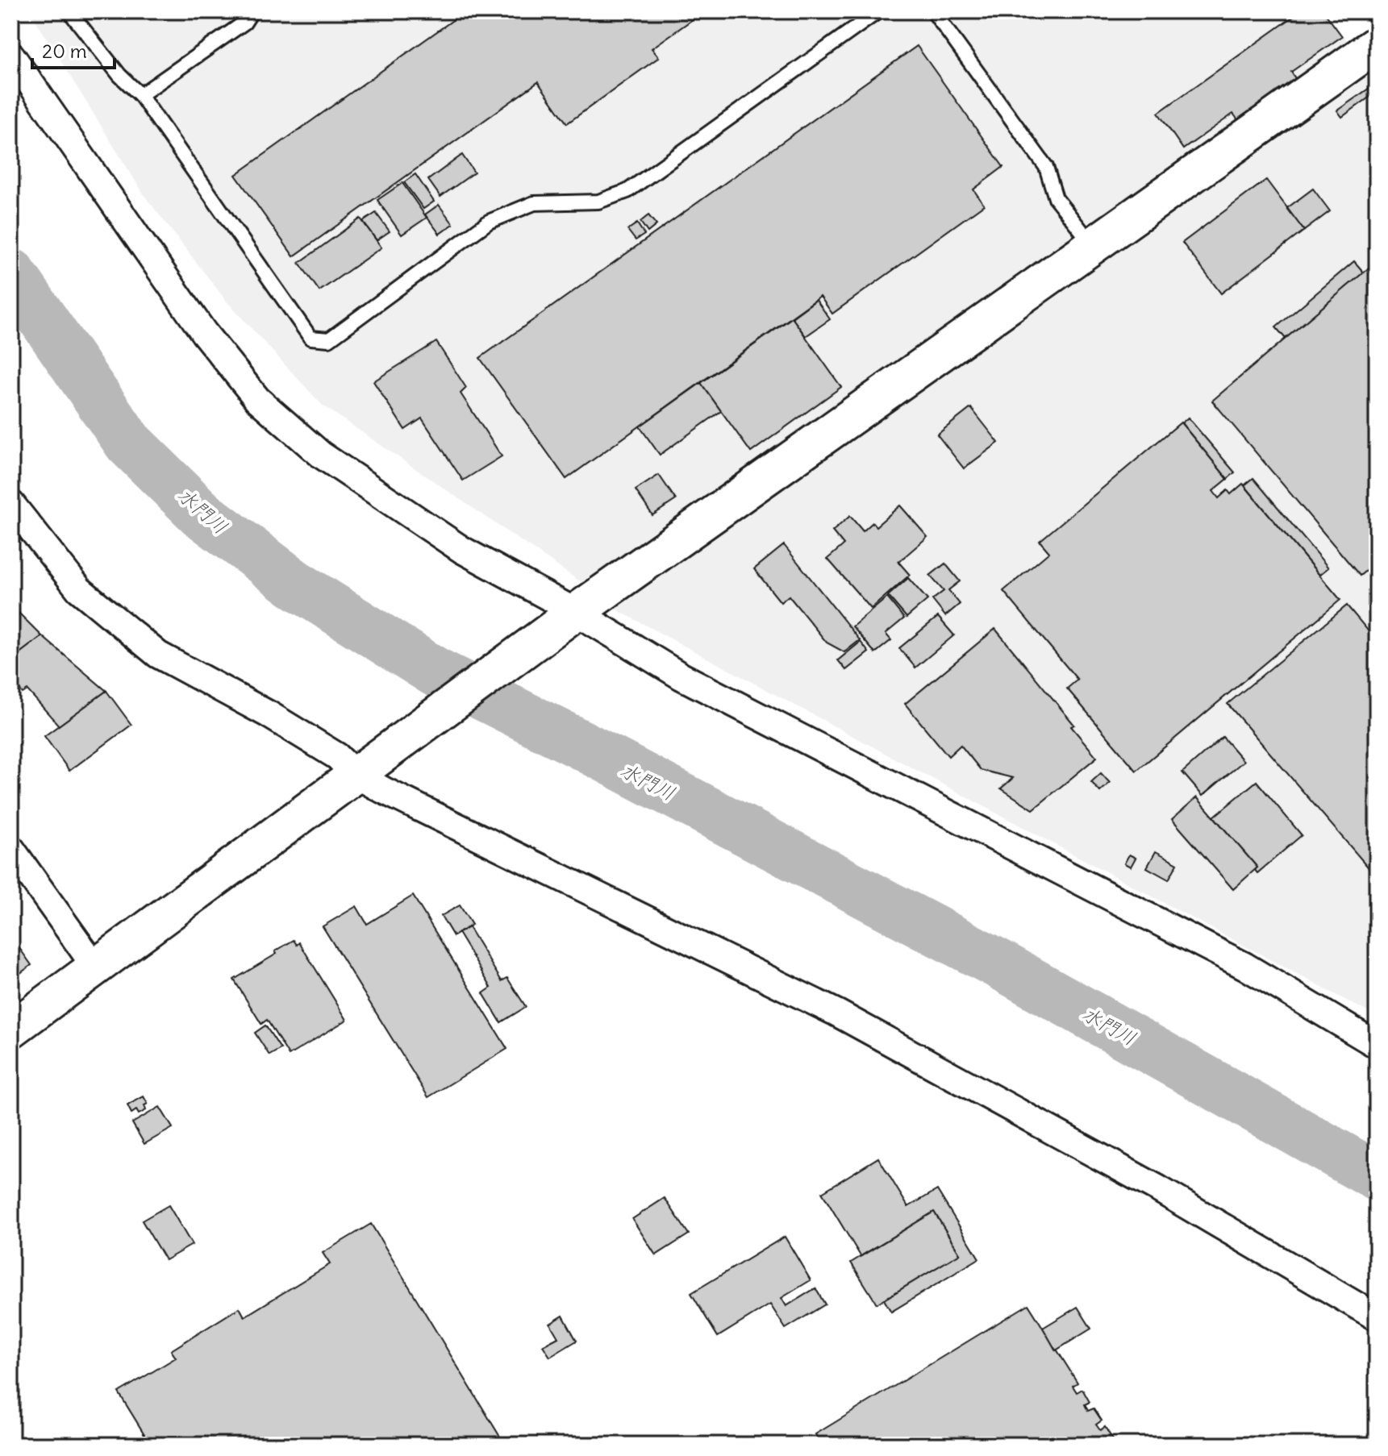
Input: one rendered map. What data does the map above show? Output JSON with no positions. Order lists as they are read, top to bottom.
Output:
{
  "water": ["水門川"],
  "scale_bar": "20 m"
}
